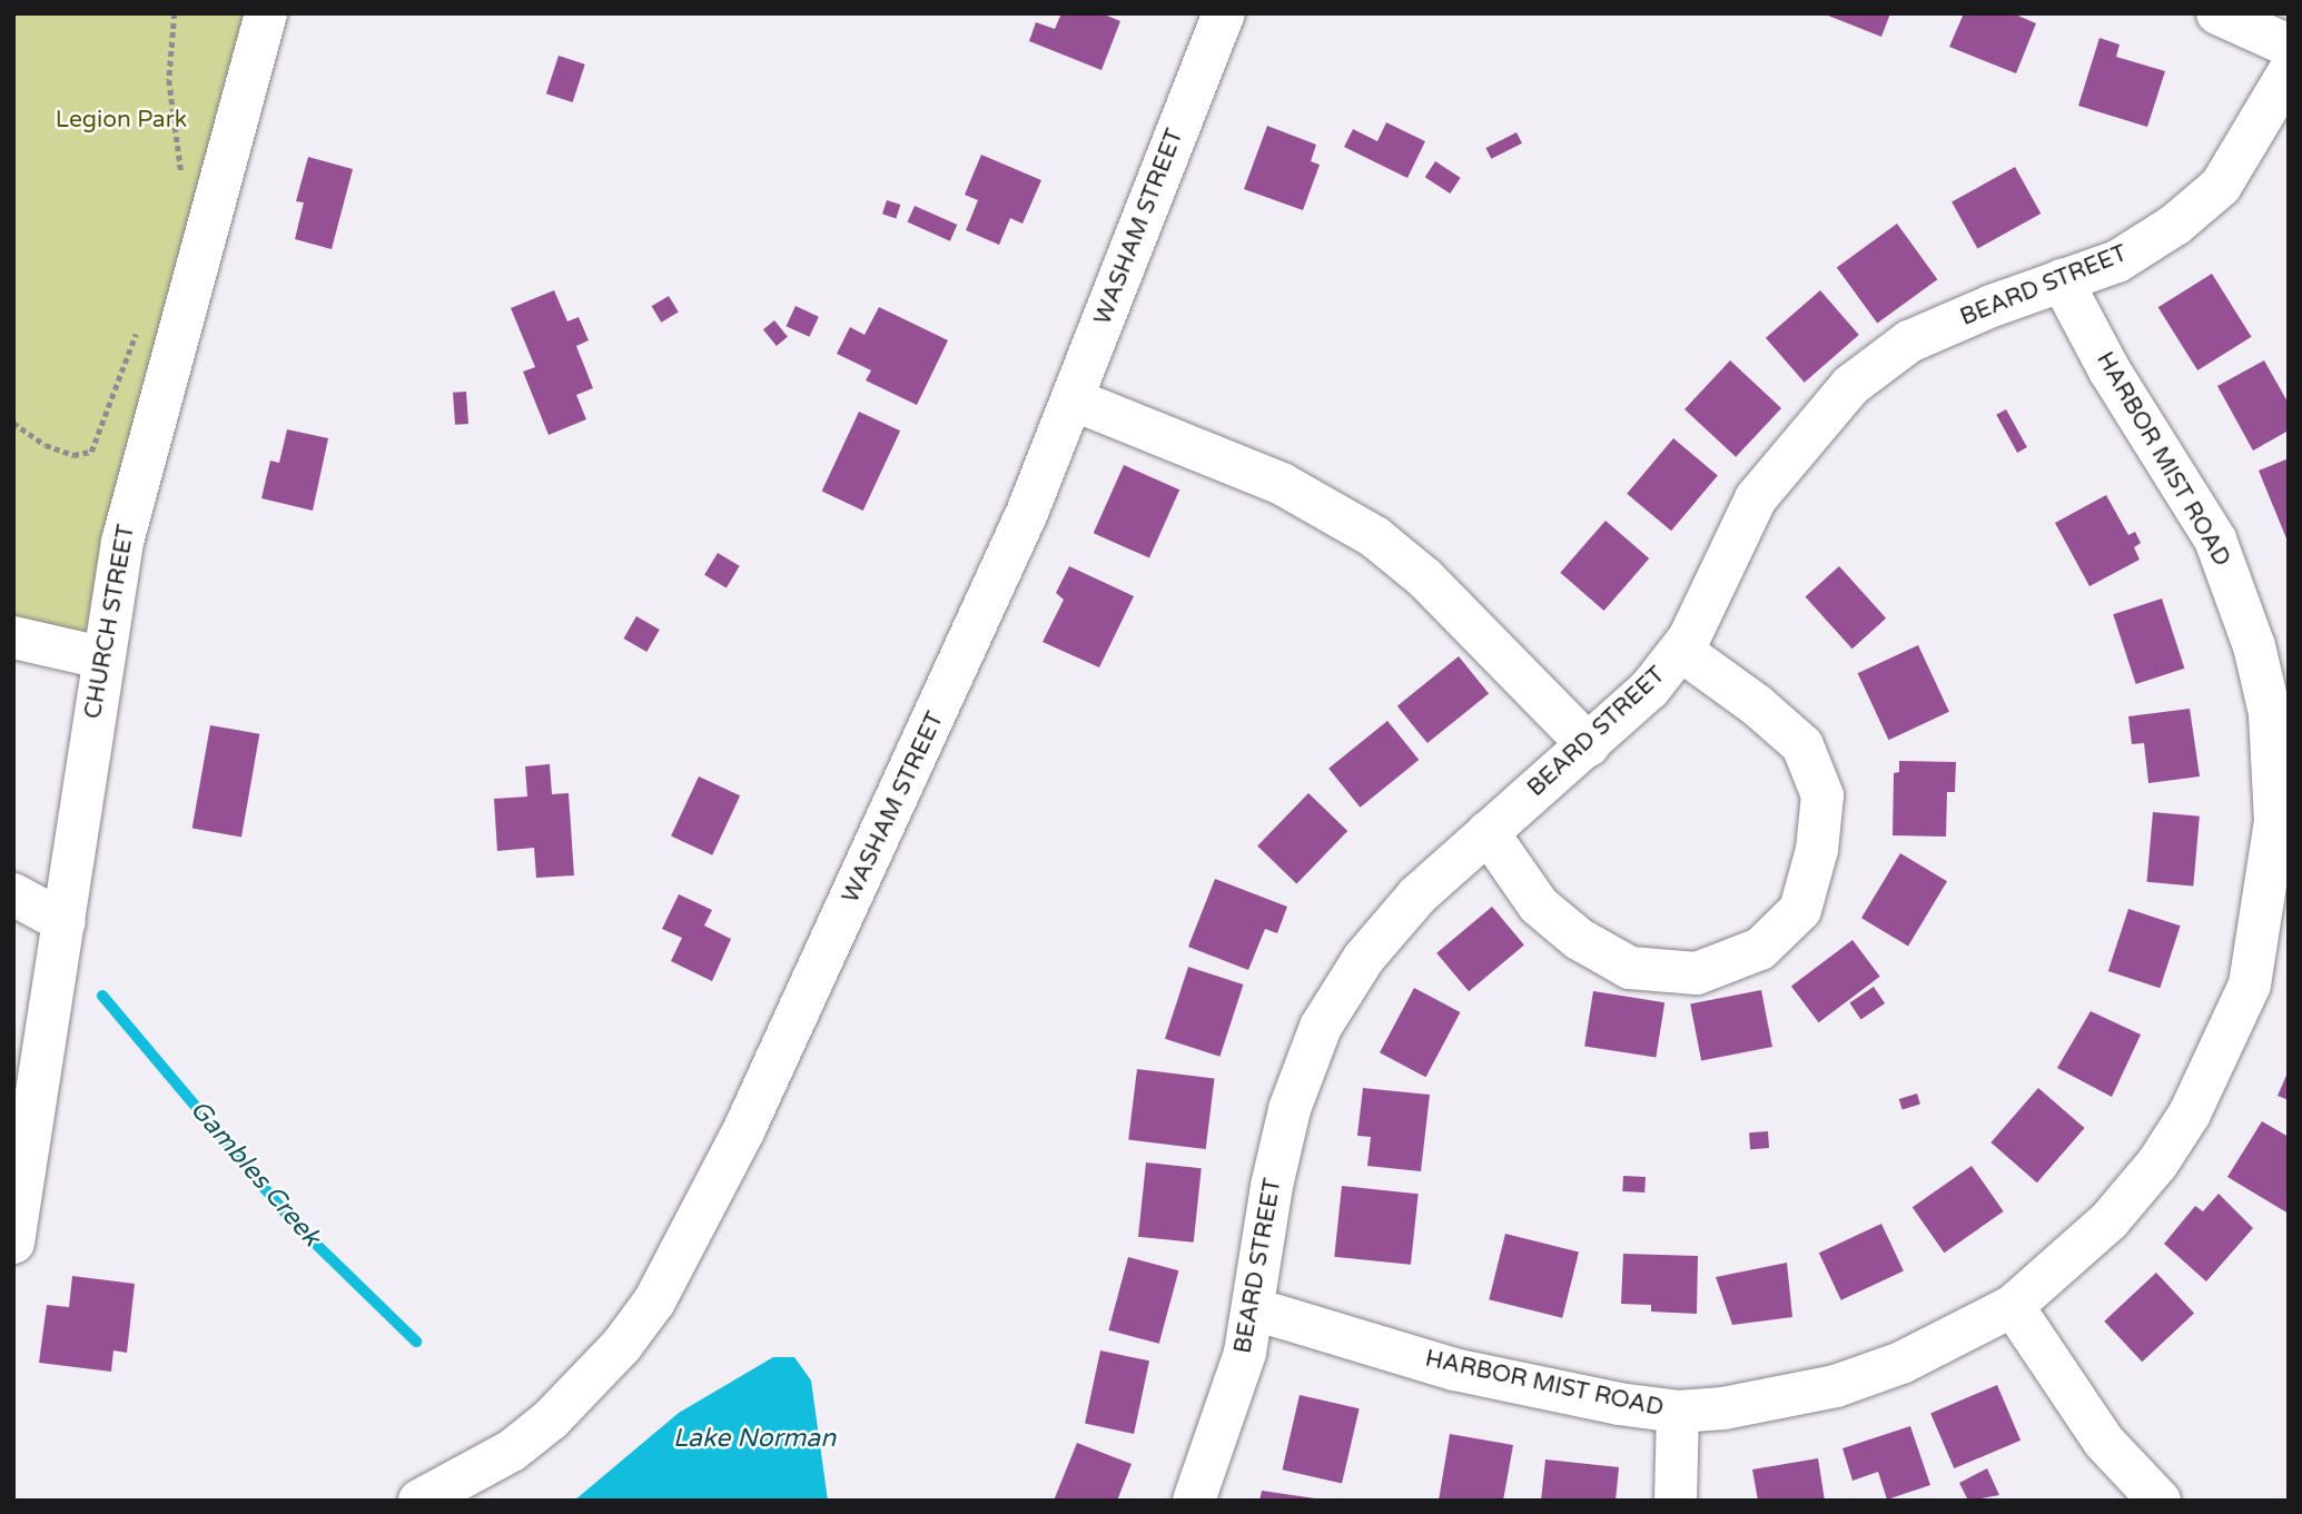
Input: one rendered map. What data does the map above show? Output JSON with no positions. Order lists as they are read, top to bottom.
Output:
{
  "streets": {
    "street": [
      "WASHAM STREET",
      "BEARD STREET",
      "HARBOR MIST ROAD",
      "CHURCH STREET"
    ]
  },
  "crossings": [
    ["BEARD STREET", "HARBOR MIST ROAD"]
  ],
  "water": ["Gambles Creek", "Lake Norman"],
  "parks": ["Legion Park"]
}
